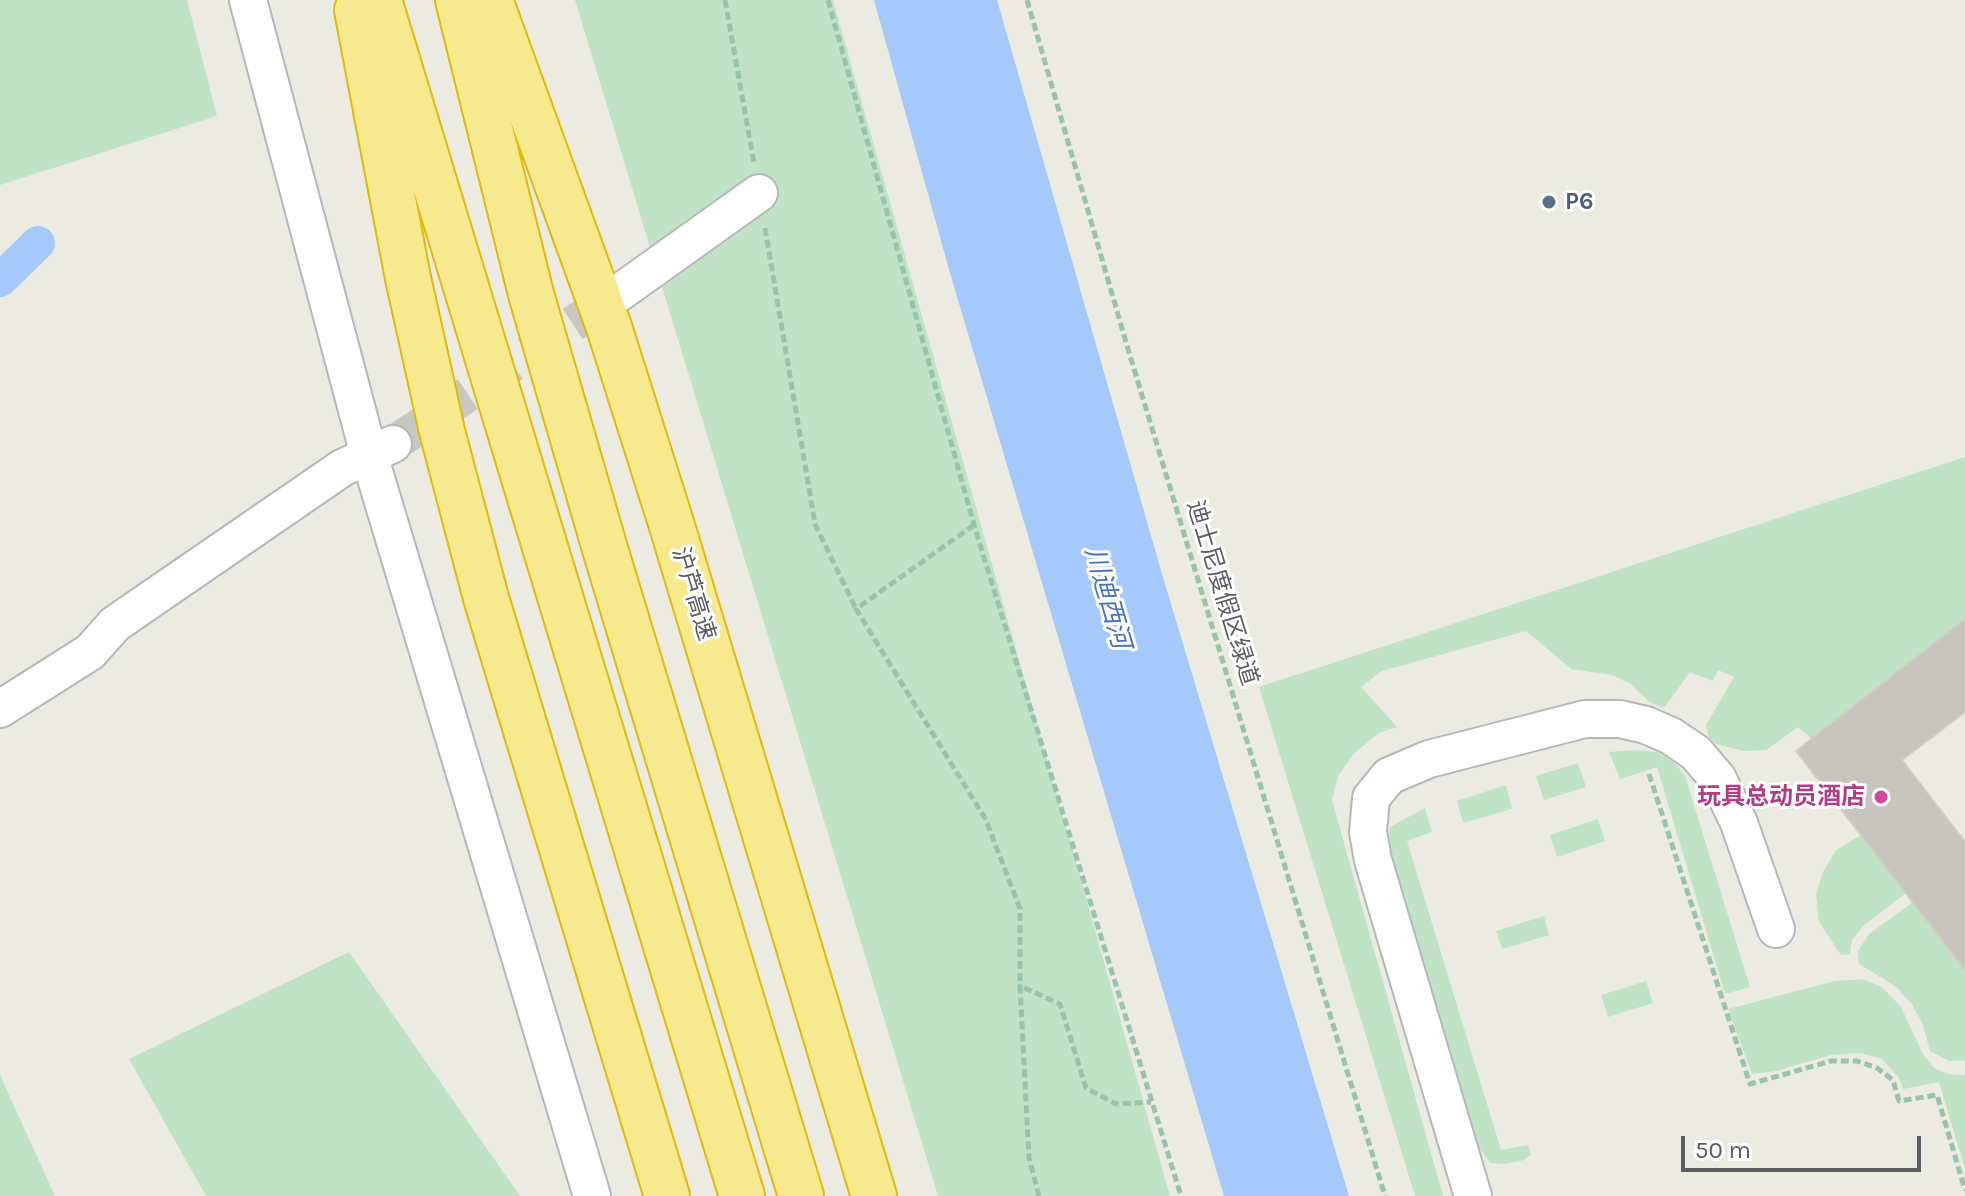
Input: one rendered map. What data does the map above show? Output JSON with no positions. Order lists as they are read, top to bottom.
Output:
{
  "streets": {
    "highway": ["沪芦高速"],
    "path": ["迪士尼度假区绿道"]
  },
  "water": ["川迪西河"],
  "places": ["P6", "玩具总动员酒店"],
  "scale_bar": "50 m"
}
